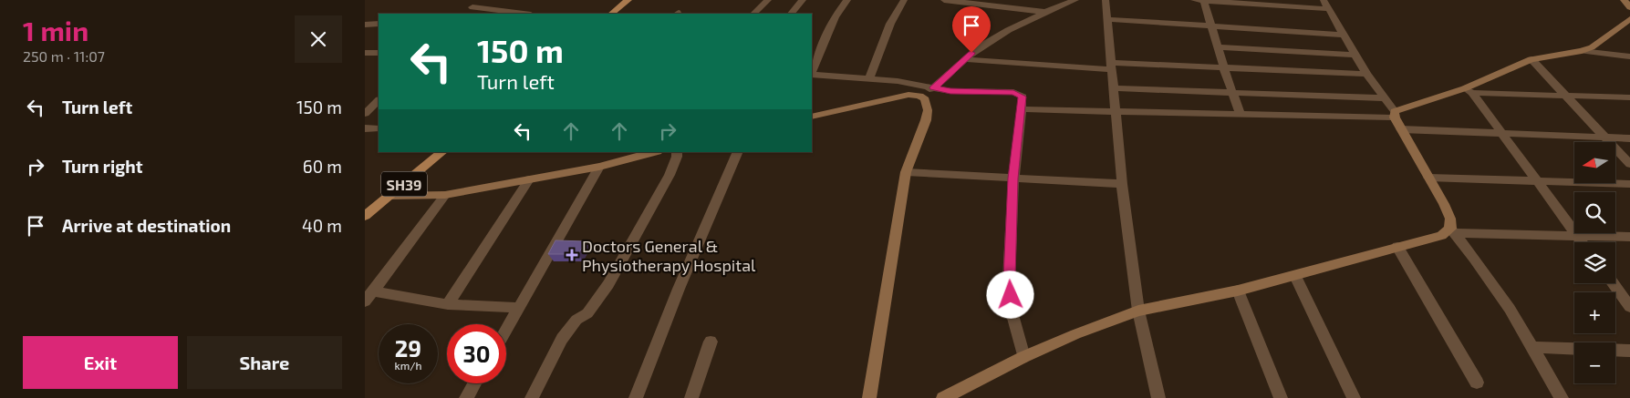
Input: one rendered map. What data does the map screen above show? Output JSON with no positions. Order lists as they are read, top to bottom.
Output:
{
  "streets": {
    "main road": ["SH39"]
  },
  "places": {
    "health": ["Doctors General & Physiotherapy Hospital"]
  },
  "north": "left",
  "page": {
    "heading": ["1 min", "250 m · 11:07"],
    "turn": ["150 m", "Turn left"],
    "list": [
      {
        "name": "Turn left",
        "value": "150 m"
      },
      {
        "name": "Turn right",
        "value": "60 m"
      },
      {
        "name": "Arrive at destination",
        "value": "40 m"
      }
    ],
    "map_buttons": ["+", "−"],
    "speed": "29 km/h",
    "limit": "30",
    "buttons": ["Exit", "Share"]
  }
}
